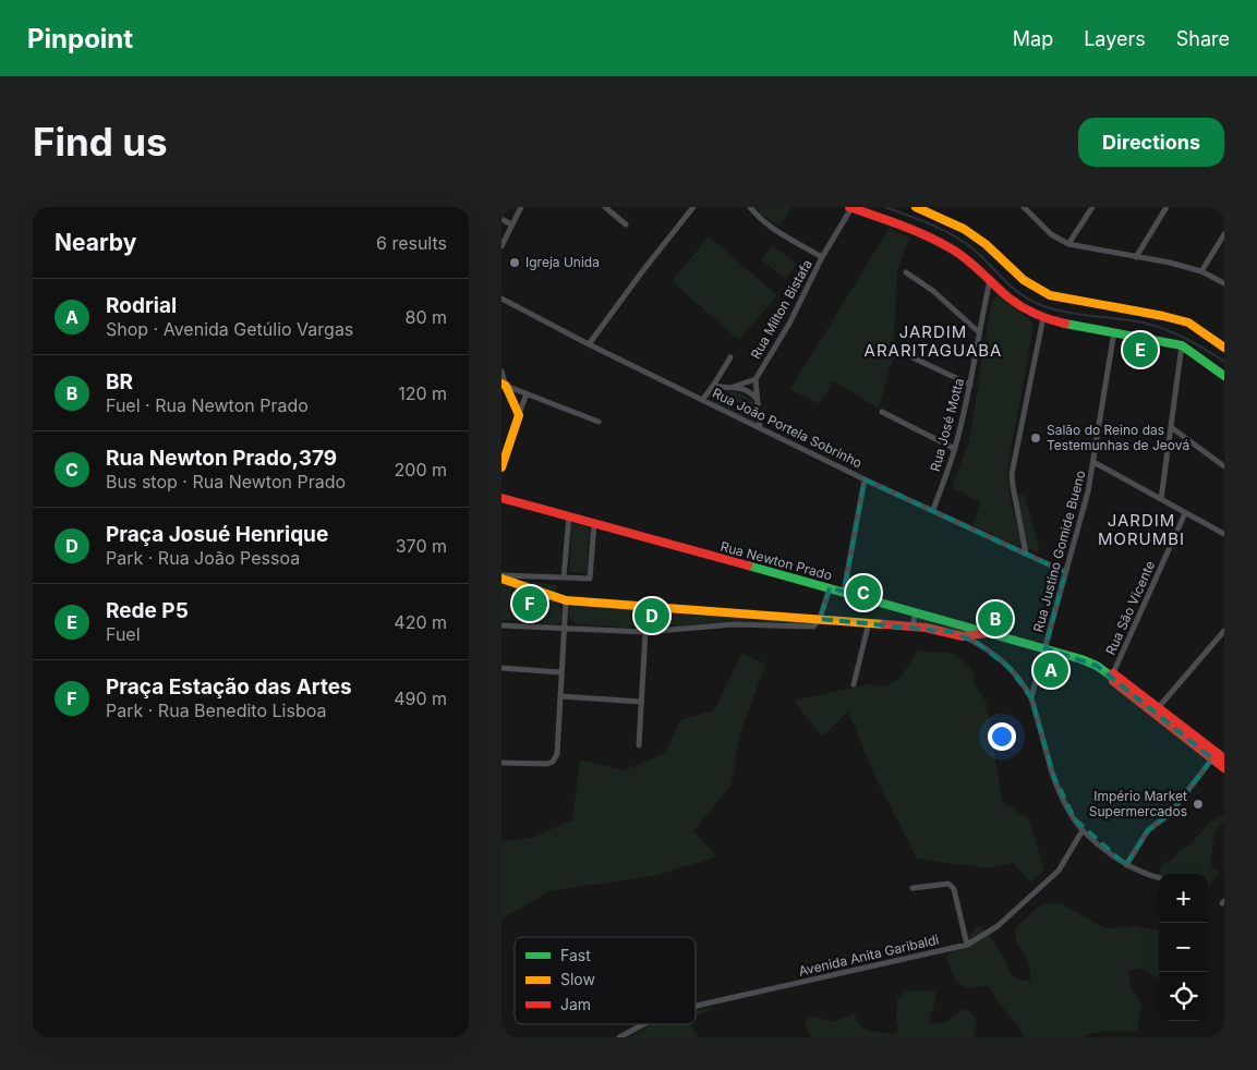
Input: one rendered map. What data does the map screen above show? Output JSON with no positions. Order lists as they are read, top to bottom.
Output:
{
  "streets": {
    "street": [
      "Rua Milton Bistafa",
      "Rua José Motta",
      "Rua João Portela Sobrinho",
      "Rua Justino Gomide Bueno",
      "Rua Newton Prado",
      "Rua São Vicente",
      "Avenida Anita Garibaldi"
    ]
  },
  "crossings": [
    ["Rua Milton Bistafa", "Rua João Portela Sobrinho"],
    ["Rua José Motta", "Rua João Portela Sobrinho"],
    ["Rua João Portela Sobrinho", "Rua Justino Gomide Bueno"],
    ["Rua Justino Gomide Bueno", "Rua Newton Prado"],
    ["Rua Newton Prado", "Rua São Vicente"]
  ],
  "districts": ["JARDIM ARARITAGUABA", "JARDIM MORUMBI"],
  "places": ["Igreja Unida", "Salão do Reino das Testemunhas de Jeová", "Império Market Supermercados"],
  "legend": ["Fast", "Slow", "Jam"],
  "page": {
    "header": "Pinpoint",
    "nav": ["Map", "Layers", "Share"],
    "buttons": "Directions",
    "title": "Find us",
    "heading": ["Nearby", "6 results"],
    "list": [
      {
        "mark": "A",
        "name": "Rodrial",
        "note": "Shop · Avenida Getúlio Vargas",
        "value": "80 m"
      },
      {
        "mark": "B",
        "name": "BR",
        "note": "Fuel · Rua Newton Prado",
        "value": "120 m"
      },
      {
        "mark": "C",
        "name": "Rua Newton Prado,379",
        "note": "Bus stop · Rua Newton Prado",
        "value": "200 m"
      },
      {
        "mark": "D",
        "name": "Praça Josué Henrique",
        "note": "Park · Rua João Pessoa",
        "value": "370 m"
      },
      {
        "mark": "E",
        "name": "Rede P5",
        "note": "Fuel",
        "value": "420 m"
      },
      {
        "mark": "F",
        "name": "Praça Estação das Artes",
        "note": "Park · Rua Benedito Lisboa",
        "value": "490 m"
      }
    ],
    "pins": [
      "E",
      "C",
      "F",
      "D",
      "B",
      "A"
    ],
    "map_buttons": ["+", "−"]
  }
}
